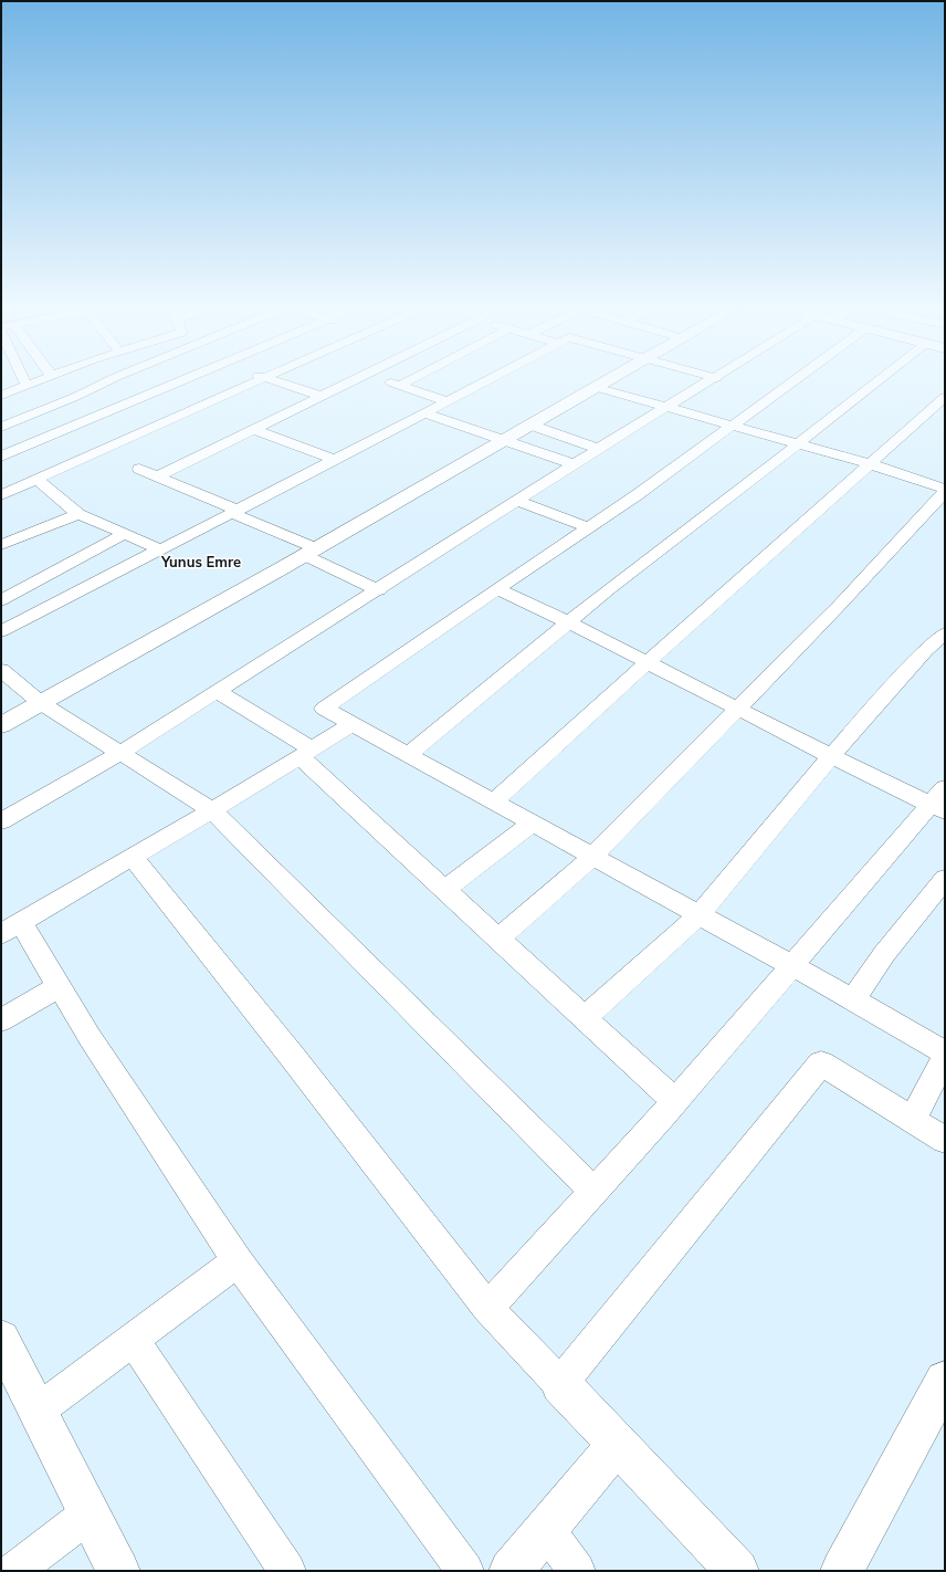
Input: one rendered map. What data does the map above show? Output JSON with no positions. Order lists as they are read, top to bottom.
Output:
{
  "districts": ["Yunus Emre"]
}
